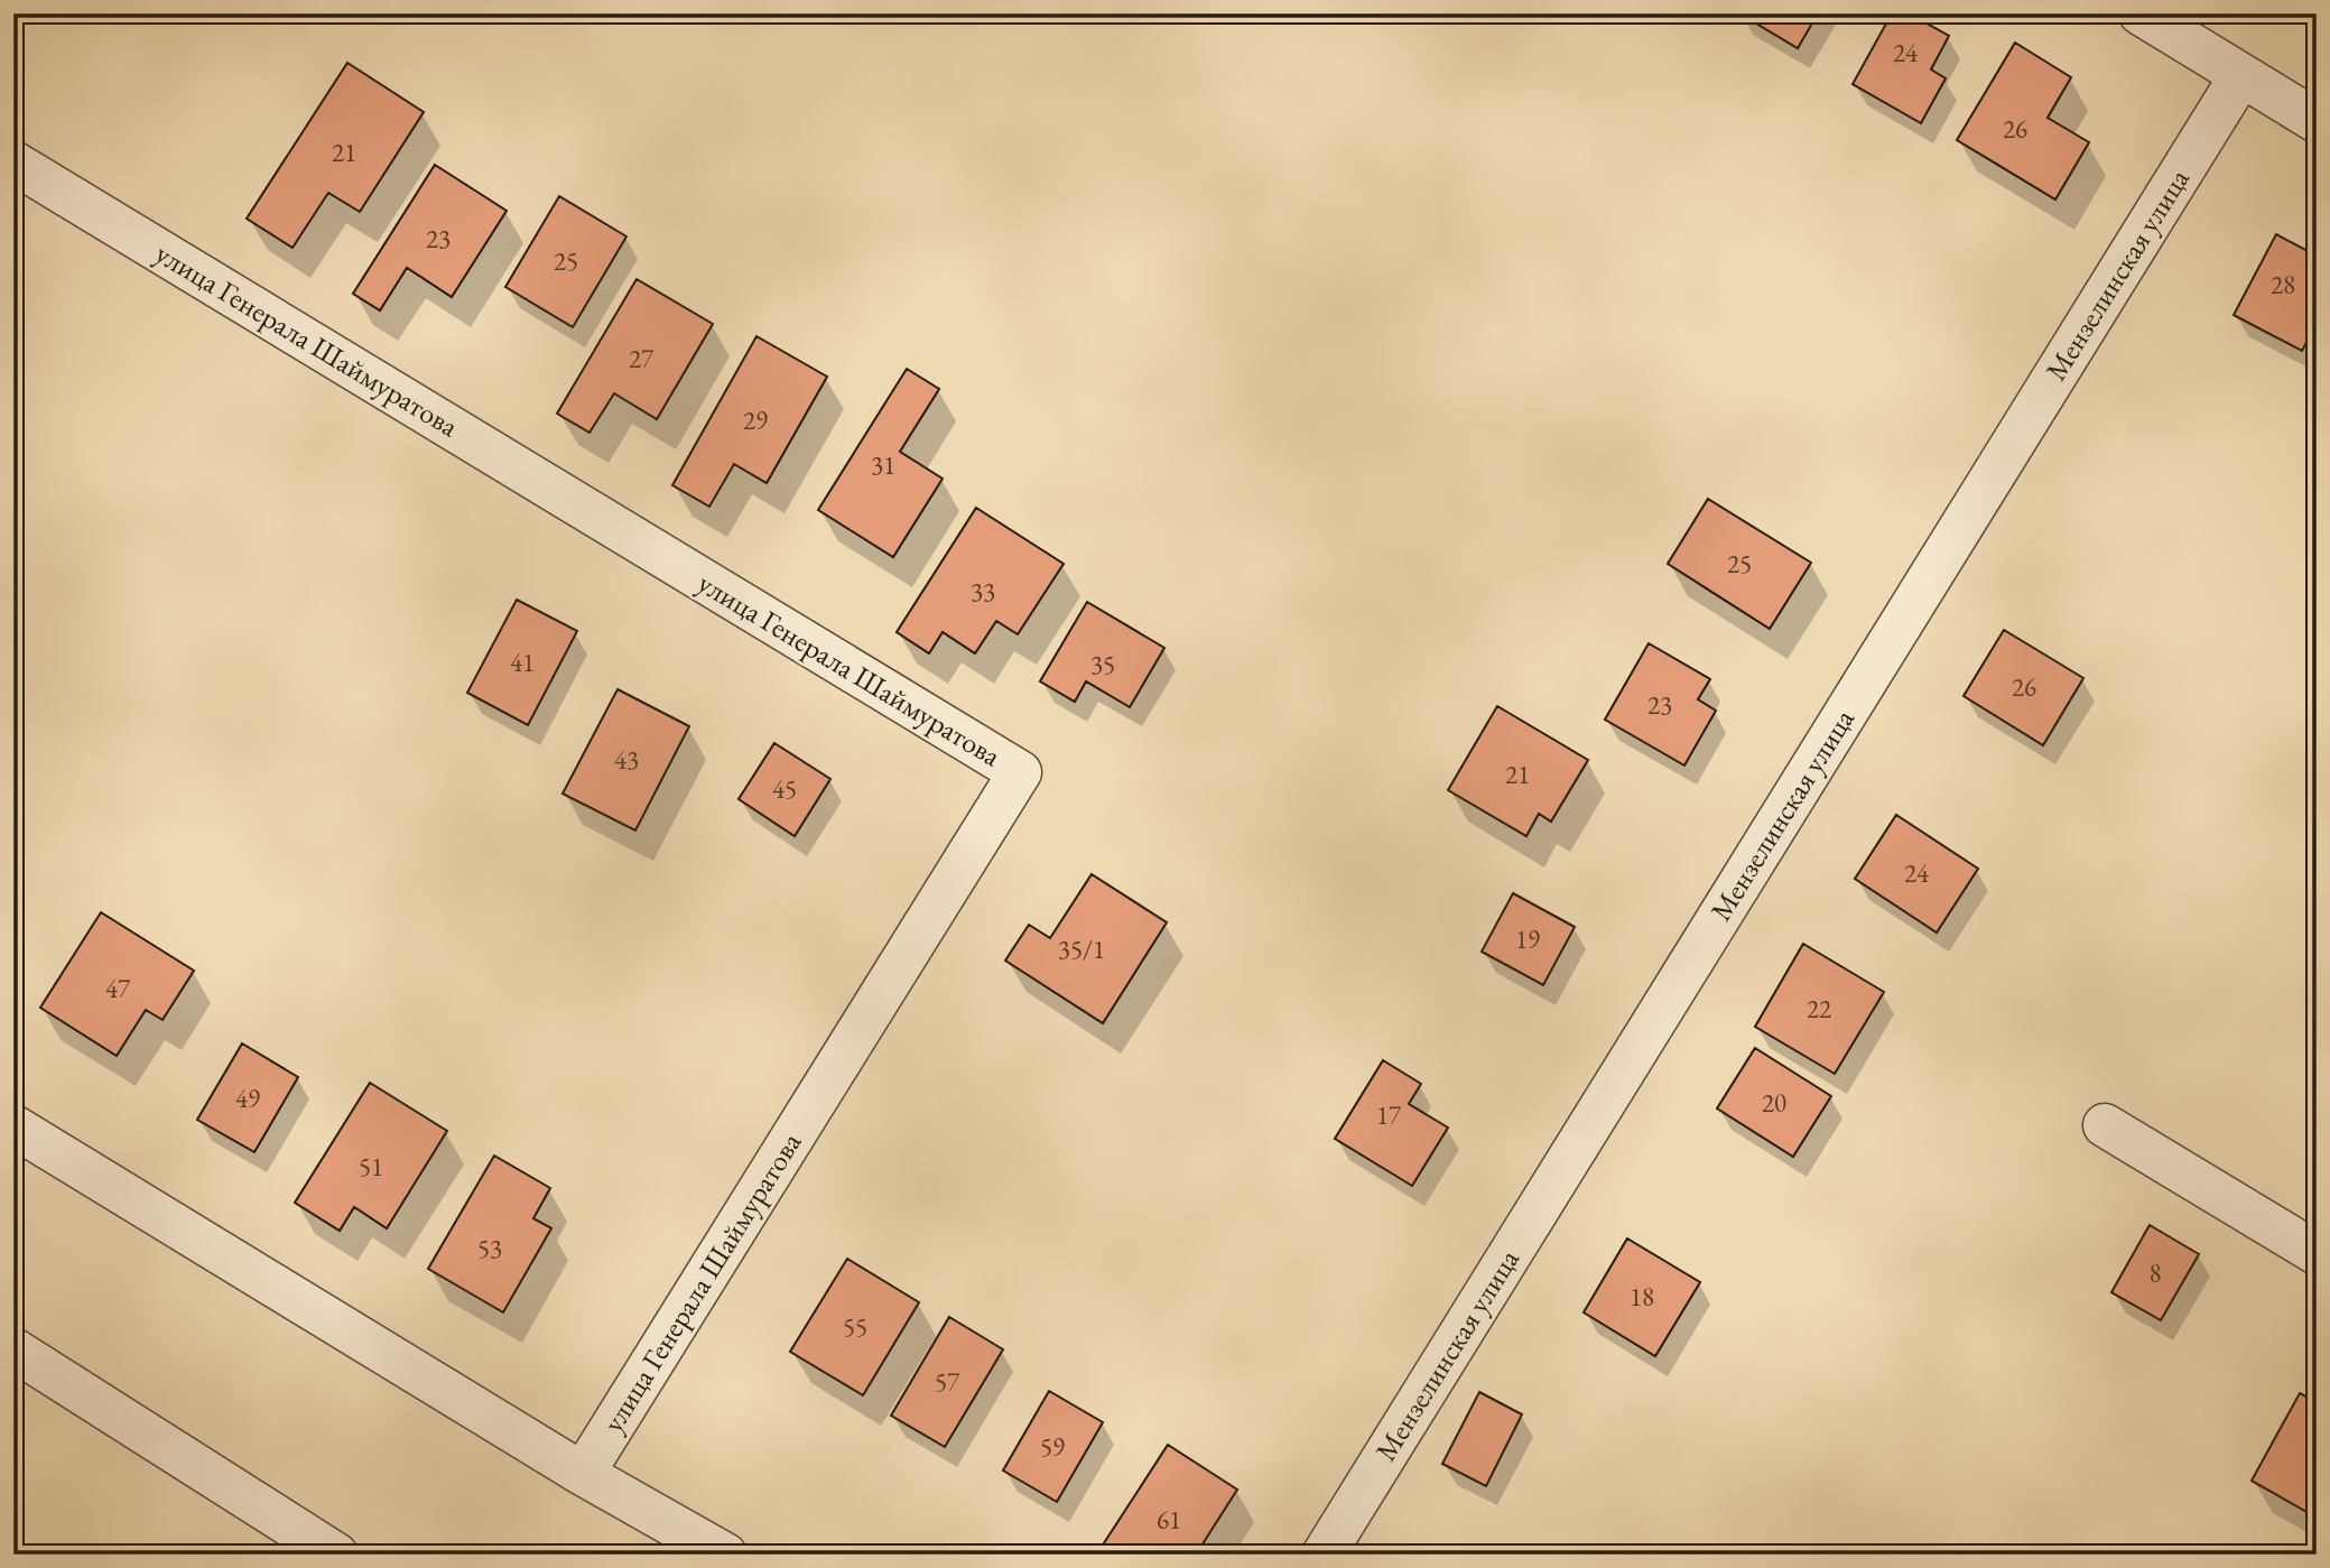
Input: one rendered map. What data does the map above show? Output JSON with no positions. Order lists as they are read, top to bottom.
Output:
{
  "streets": {
    "street": ["Мензелинская улица", "улица Генерала Шаймуратова"]
  },
  "house_numbers": [
    "24",
    "26",
    "21",
    "23",
    "25",
    "28",
    "27",
    "29",
    "31",
    "25",
    "33",
    "41",
    "35",
    "26",
    "23",
    "43",
    "21",
    "45",
    "24",
    "19",
    "35/1",
    "47",
    "22",
    "49",
    "20",
    "17",
    "51",
    "53",
    "8",
    "18",
    "55",
    "57",
    "59",
    "61"
  ]
}
